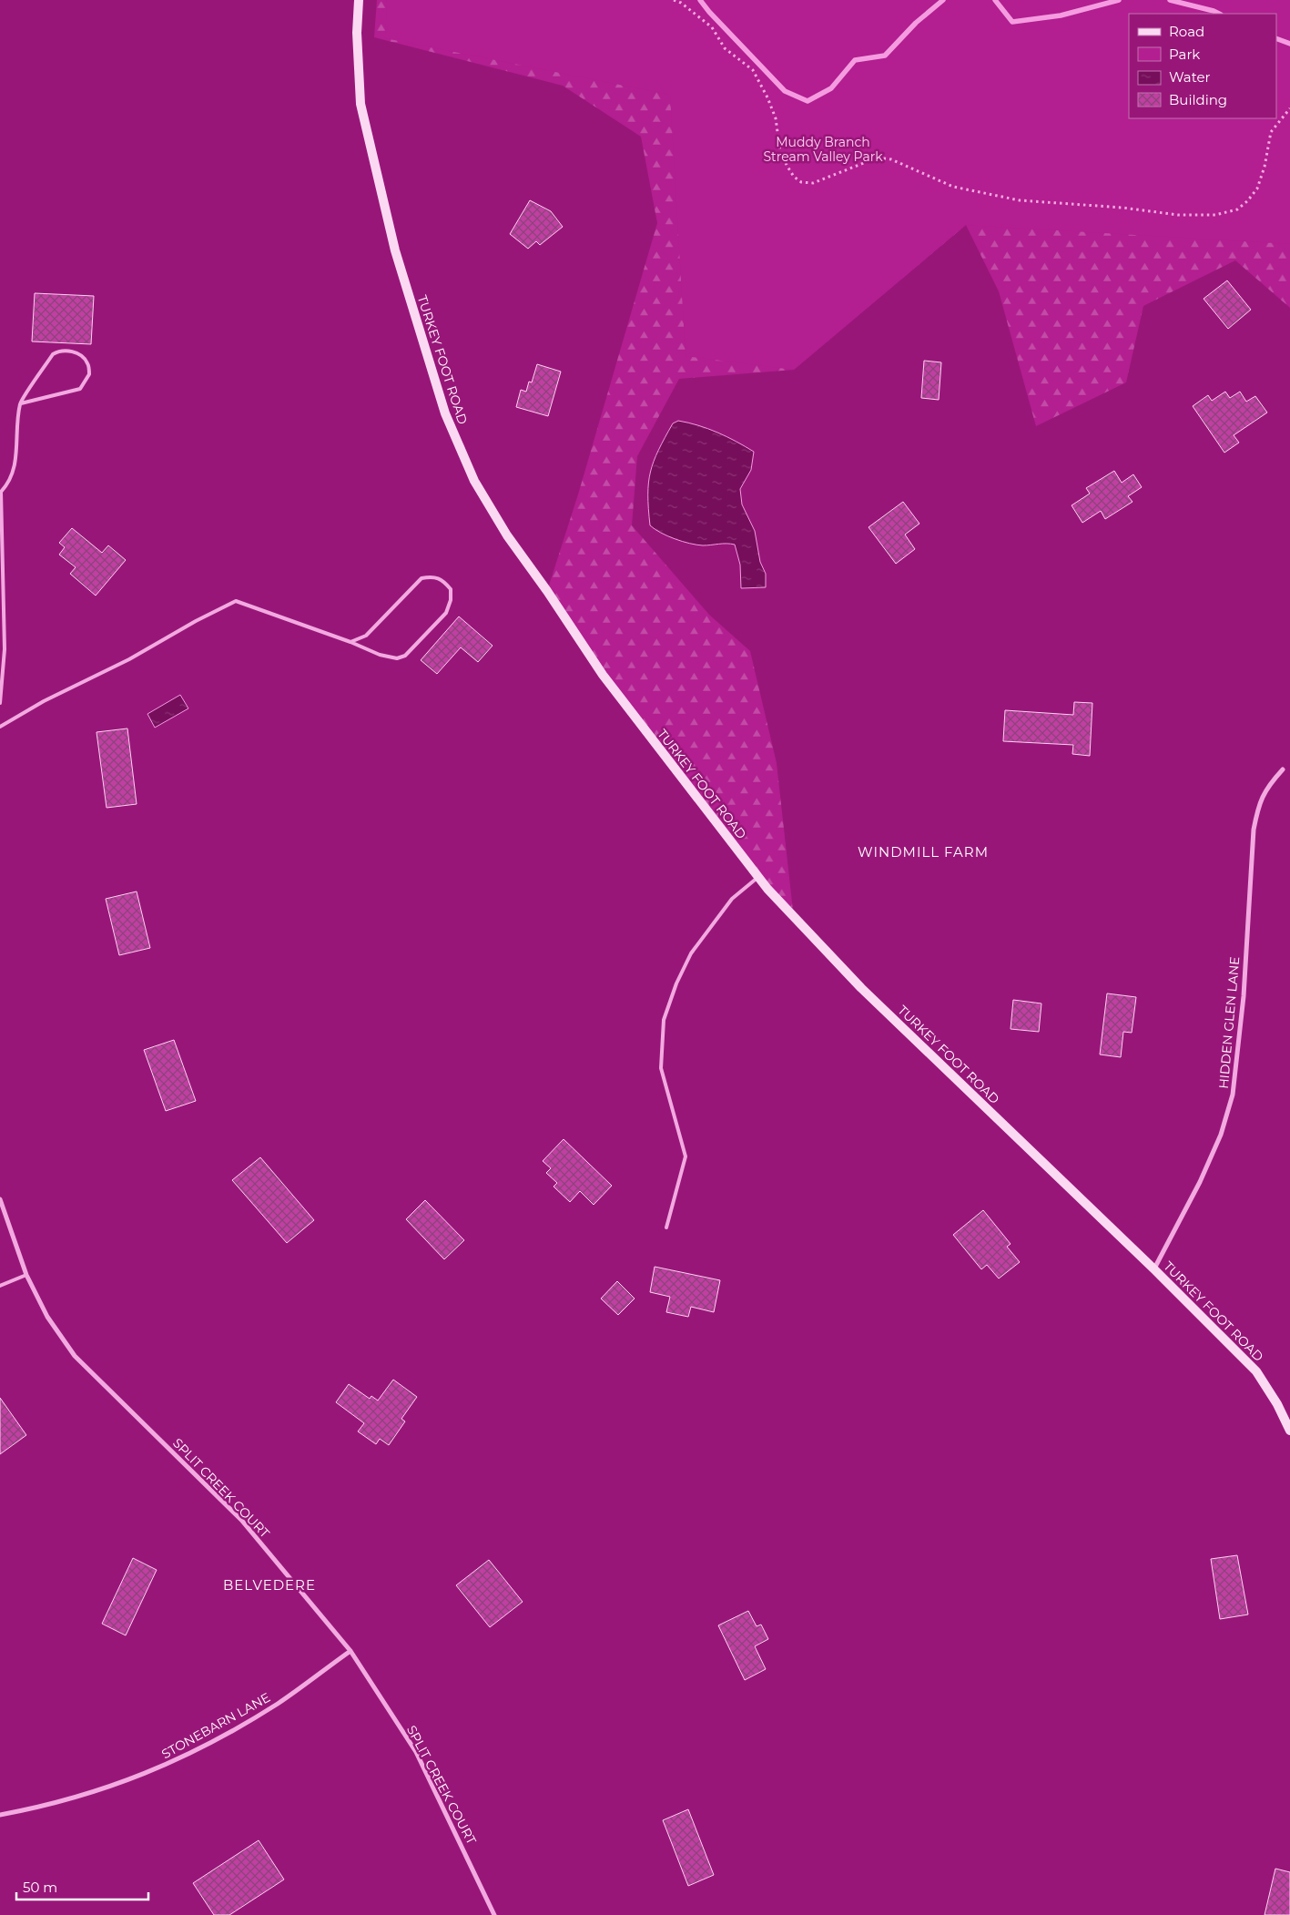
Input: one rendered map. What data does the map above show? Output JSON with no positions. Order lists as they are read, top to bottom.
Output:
{
  "streets": {
    "street": [
      "TURKEY FOOT ROAD",
      "HIDDEN GLEN LANE",
      "SPLIT CREEK COURT",
      "STONEBARN LANE"
    ]
  },
  "crossings": [
    ["TURKEY FOOT ROAD", "HIDDEN GLEN LANE"],
    ["SPLIT CREEK COURT", "STONEBARN LANE"]
  ],
  "districts": ["WINDMILL FARM", "BELVEDERE"],
  "parks": ["Muddy Branch Stream Valley Park"],
  "legend": [
    "Road",
    "Park",
    "Water",
    "Building"
  ],
  "scale_bar": "50 m"
}
